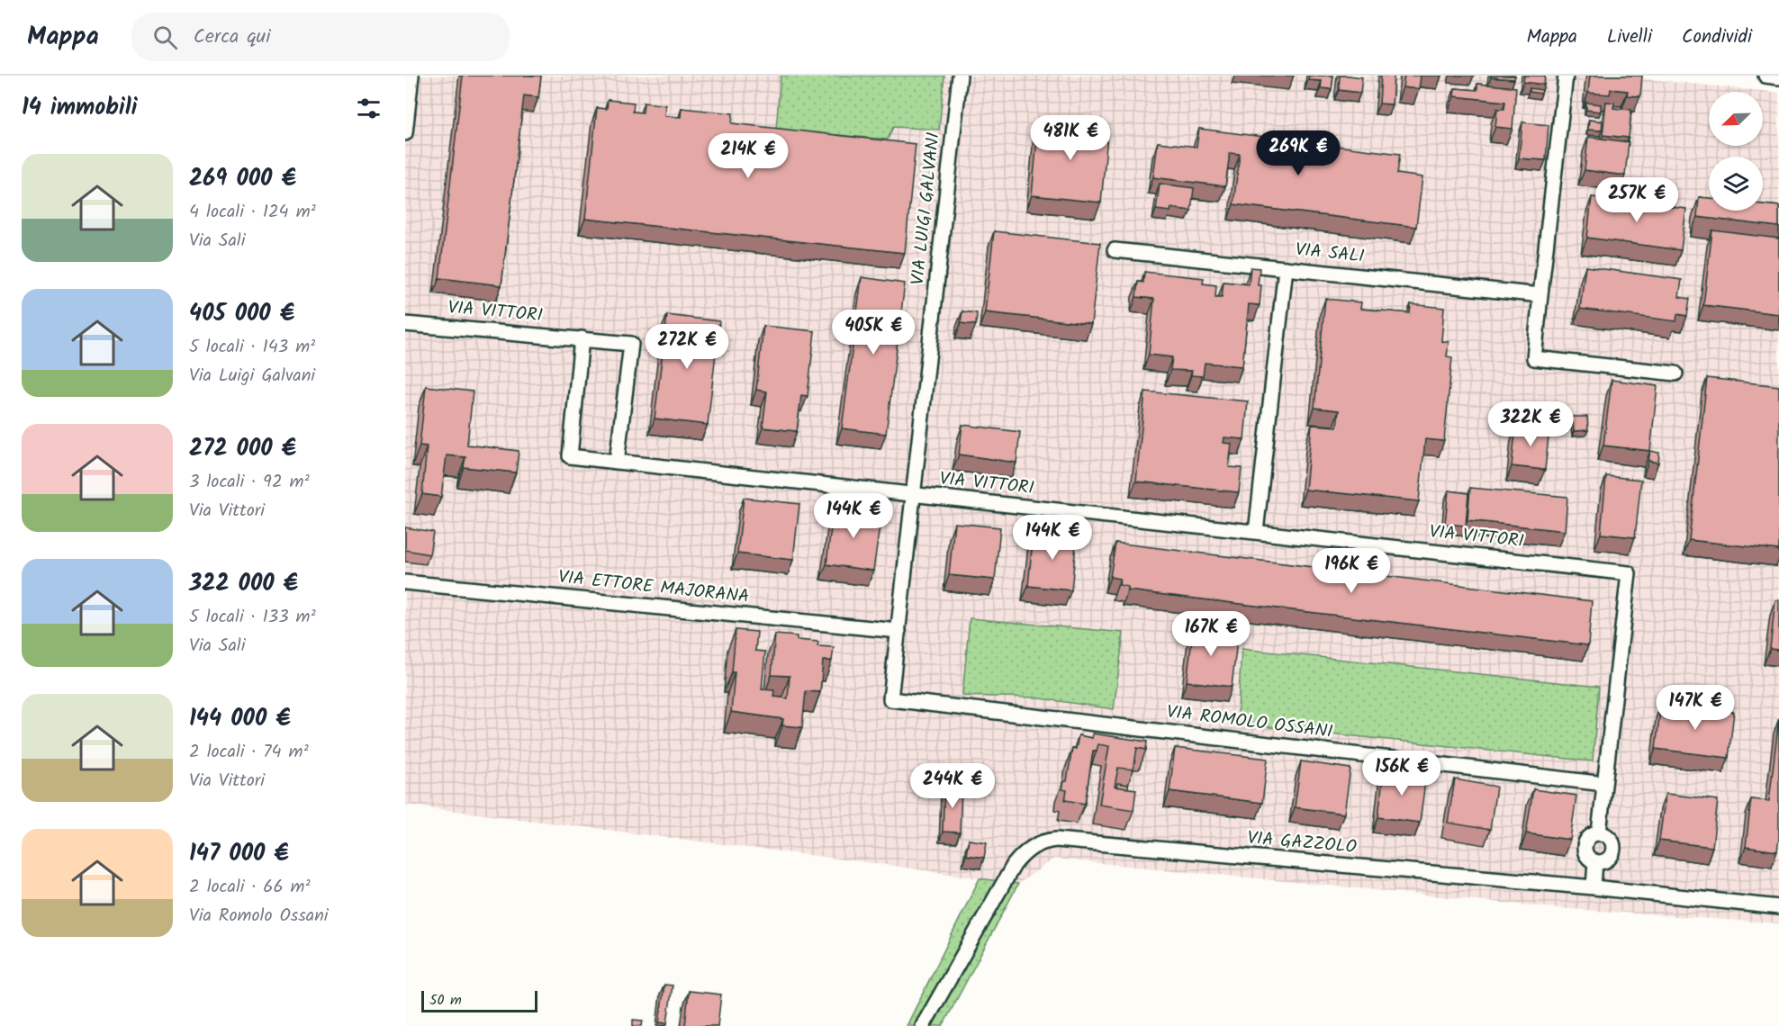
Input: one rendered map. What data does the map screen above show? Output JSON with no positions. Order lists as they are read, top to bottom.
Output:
{
  "streets": {
    "street": [
      "VIA LUIGI GALVANI",
      "VIA SALI",
      "VIA VITTORI",
      "VIA ETTORE MAJORANA",
      "VIA ROMOLO OSSANI",
      "VIA GAZZOLO"
    ]
  },
  "crossings": [
    ["VIA LUIGI GALVANI", "VIA VITTORI"],
    ["VIA LUIGI GALVANI", "VIA ETTORE MAJORANA"],
    ["VIA LUIGI GALVANI", "VIA ROMOLO OSSANI"],
    ["VIA VITTORI", "VIA ROMOLO OSSANI"]
  ],
  "scale_bar": "50 m",
  "north": "bottom left",
  "page": {
    "header": "Mappa",
    "search": "Cerca qui",
    "nav": ["Mappa", "Livelli", "Condividi"],
    "heading": "14 immobili",
    "price": [
      "481K €",
      "269K €",
      "214K €",
      "257K €",
      "405K €",
      "272K €",
      "322K €",
      "144K €",
      "144K €",
      "196K €",
      "167K €",
      "147K €",
      "156K €",
      "244K €"
    ],
    "list": [
      {
        "name": "269 000 €",
        "note": "4 locali · 124 m² · Via Sali"
      },
      {
        "name": "405 000 €",
        "note": "5 locali · 143 m² · Via Luigi Galvani"
      },
      {
        "name": "272 000 €",
        "note": "3 locali · 92 m² · Via Vittori"
      },
      {
        "name": "322 000 €",
        "note": "5 locali · 133 m² · Via Sali"
      },
      {
        "name": "144 000 €",
        "note": "2 locali · 74 m² · Via Vittori"
      },
      {
        "name": "147 000 €",
        "note": "2 locali · 66 m² · Via Romolo Ossani"
      }
    ],
    "scale": "50 m"
  }
}
